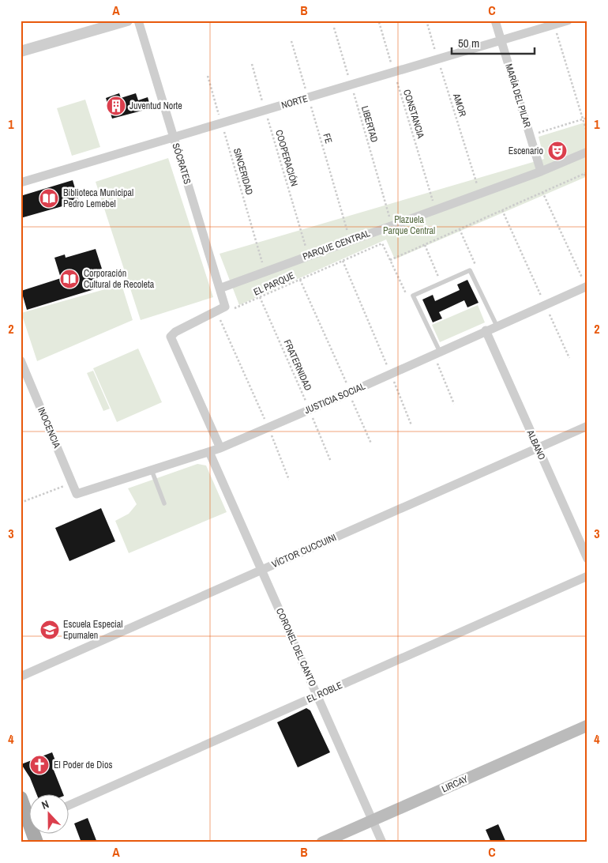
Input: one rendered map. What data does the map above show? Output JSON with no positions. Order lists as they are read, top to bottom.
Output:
{
  "streets": {
    "main road": ["LIRCAY"],
    "street": [
      "MARÍA DEL PILAR",
      "NORTE",
      "SÓCRATES",
      "PARQUE CENTRAL",
      "JUSTICIA SOCIAL",
      "INOCENCIA",
      "ALBANO",
      "VÍCTOR CUCCUINI",
      "CORONEL DEL CANTO",
      "EL ROBLE"
    ],
    "path": [
      "AMOR",
      "CONSTANCIA",
      "LIBERTAD",
      "FE",
      "COOPERACIÓN",
      "SINCERIDAD",
      "EL PARQUE",
      "FRATERNIDAD"
    ]
  },
  "crossings": [
    ["MARÍA DEL PILAR", "NORTE"],
    ["MARÍA DEL PILAR", "PARQUE CENTRAL"],
    ["NORTE", "AMOR"],
    ["NORTE", "CONSTANCIA"],
    ["NORTE", "LIBERTAD"],
    ["NORTE", "FE"],
    ["NORTE", "COOPERACIÓN"],
    ["NORTE", "SÓCRATES"],
    ["NORTE", "SINCERIDAD"],
    ["AMOR", "PARQUE CENTRAL"],
    ["CONSTANCIA", "PARQUE CENTRAL"],
    ["LIBERTAD", "PARQUE CENTRAL"],
    ["FE", "PARQUE CENTRAL"],
    ["COOPERACIÓN", "PARQUE CENTRAL"],
    ["SÓCRATES", "PARQUE CENTRAL"],
    ["SÓCRATES", "EL PARQUE"],
    ["SINCERIDAD", "PARQUE CENTRAL"],
    ["EL PARQUE", "FRATERNIDAD"],
    ["FRATERNIDAD", "JUSTICIA SOCIAL"],
    ["JUSTICIA SOCIAL", "INOCENCIA"],
    ["JUSTICIA SOCIAL", "ALBANO"],
    ["JUSTICIA SOCIAL", "CORONEL DEL CANTO"],
    ["ALBANO", "VÍCTOR CUCCUINI"],
    ["VÍCTOR CUCCUINI", "CORONEL DEL CANTO"],
    ["CORONEL DEL CANTO", "EL ROBLE"],
    ["CORONEL DEL CANTO", "LIRCAY"]
  ],
  "parks": ["Plazuela Parque Central"],
  "places": {
    "building": ["Juventud Norte"],
    "theatre": ["Escenario"],
    "library": ["Biblioteca Municipal Pedro Lemebel", "Corporación Cultural de Recoleta"],
    "school or university": ["Escuela Especial Epumalen"],
    "church": ["El Poder de Dios"]
  },
  "scale_bar": "50 m",
  "north": "top",
  "grid": {
    "columns": ["A", "B", "C"],
    "rows": [
      "1",
      "2",
      "3",
      "4"
    ]
  }
}
